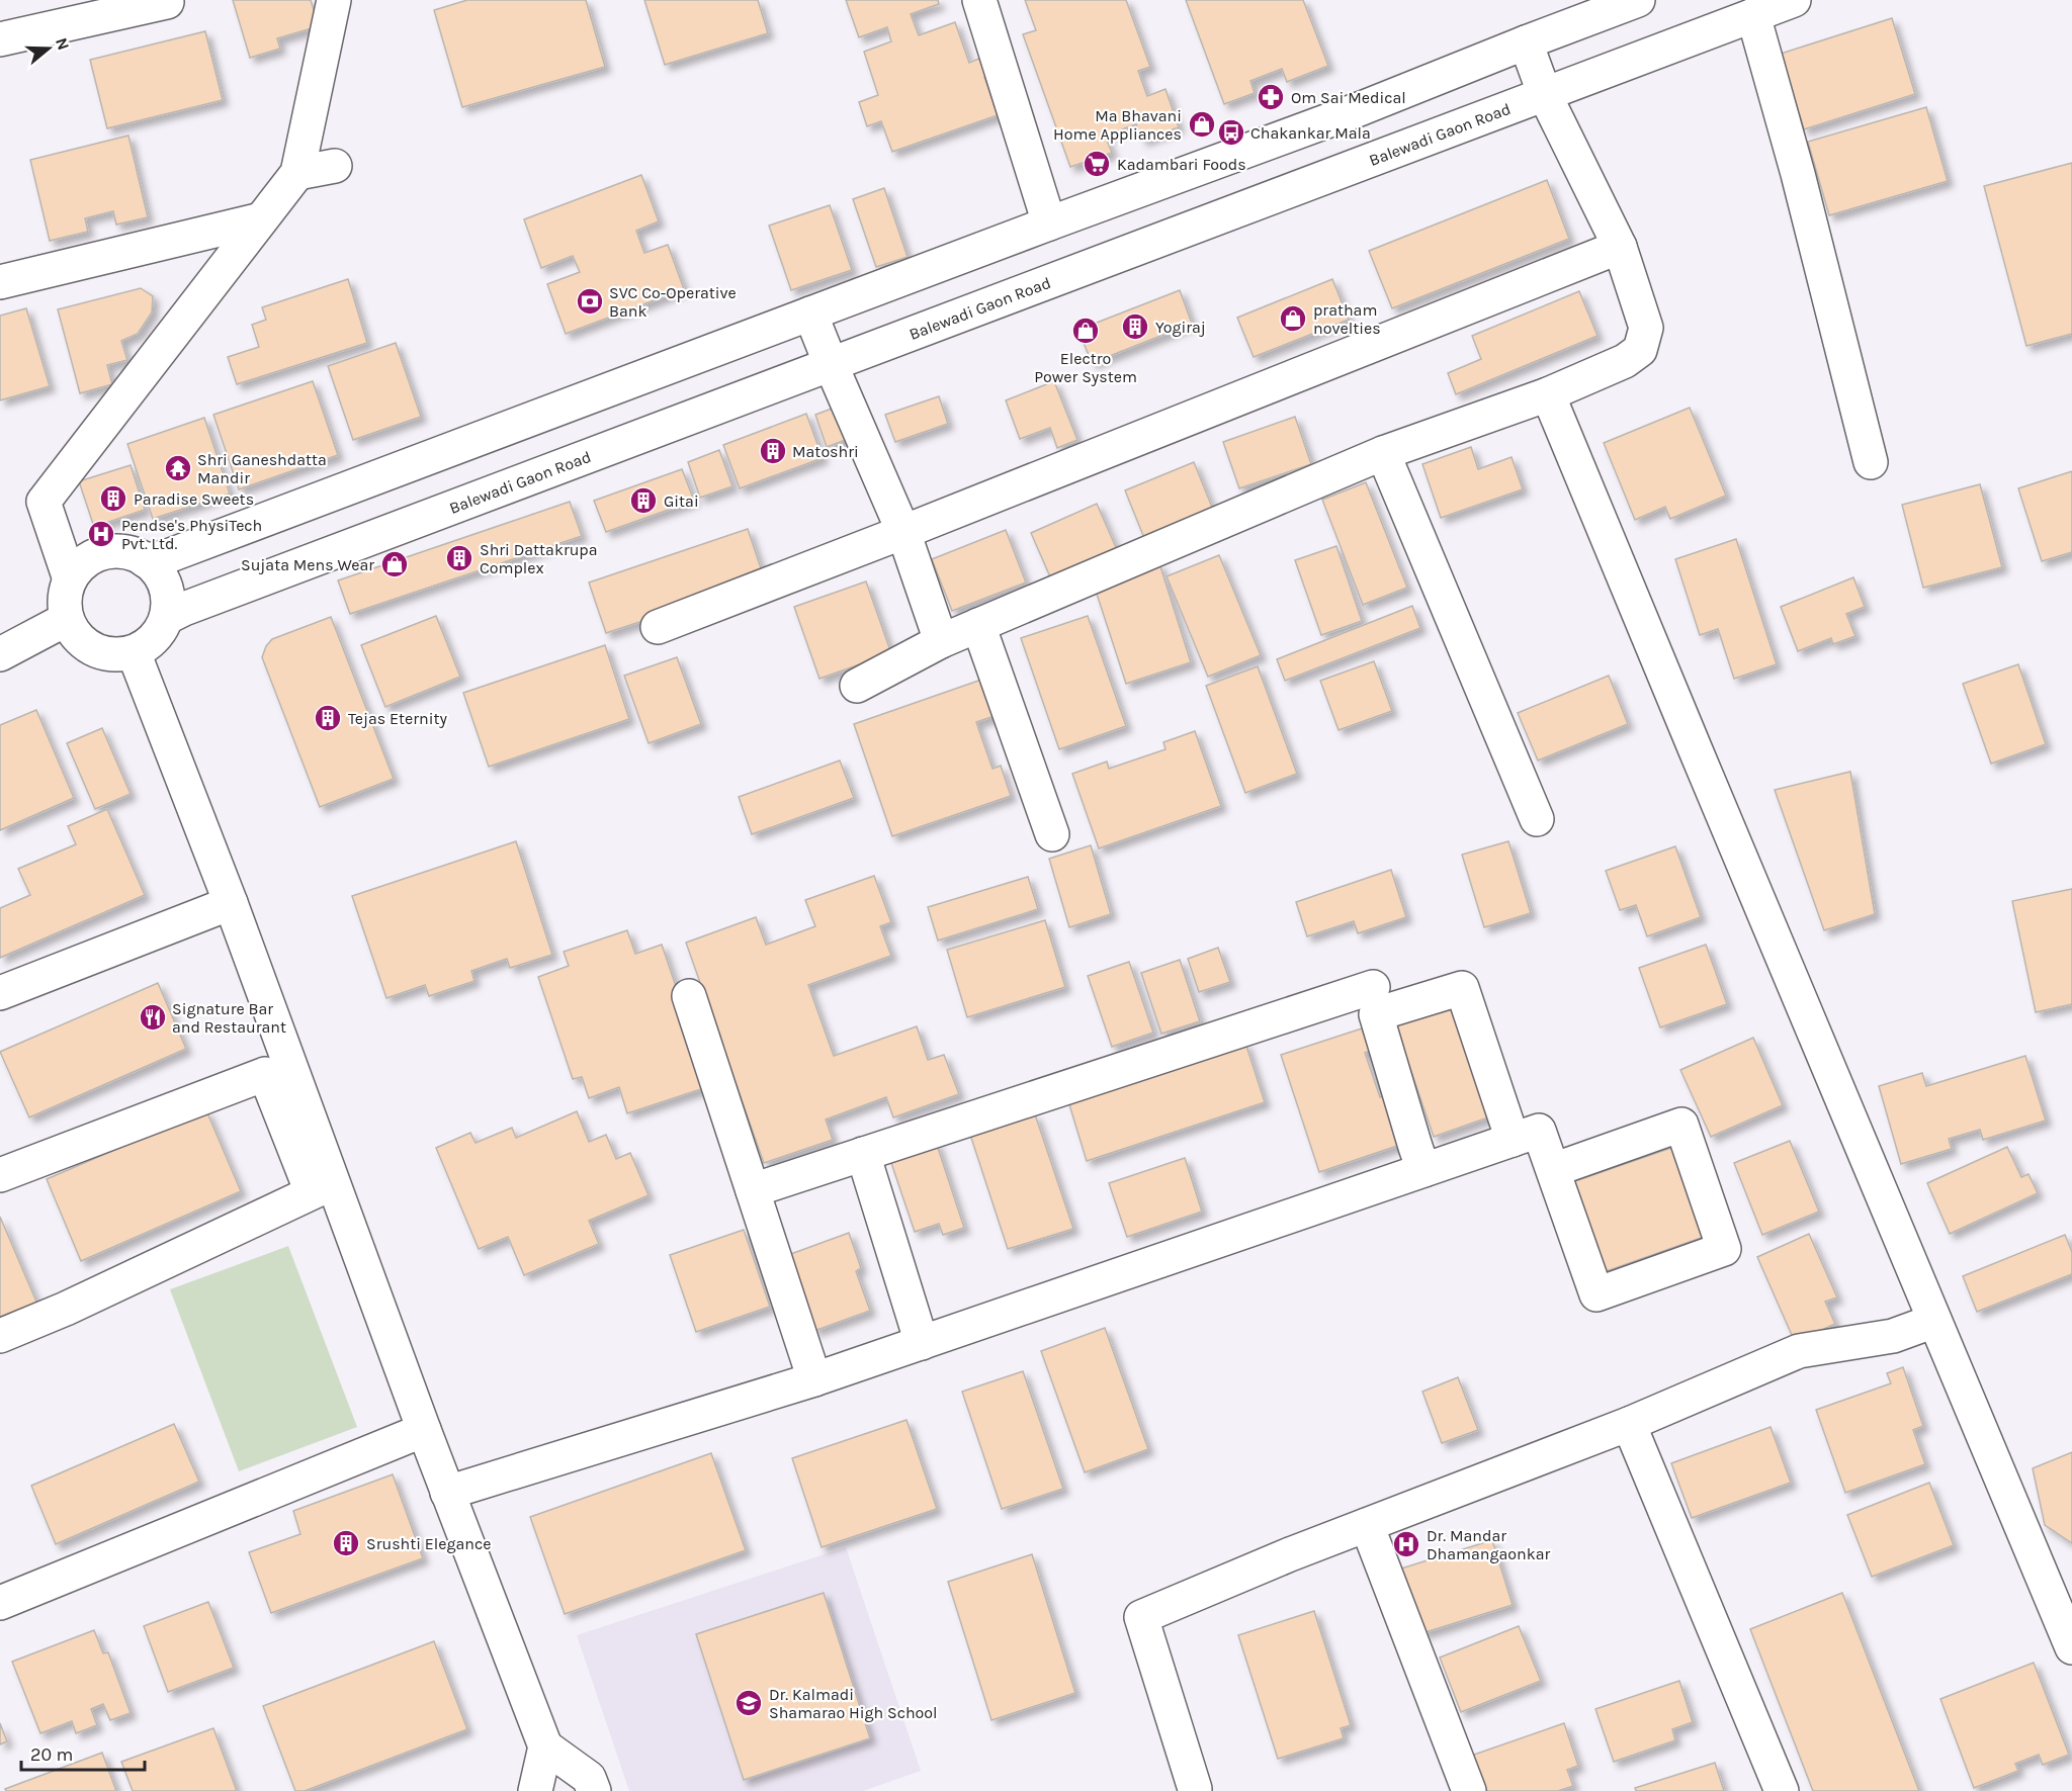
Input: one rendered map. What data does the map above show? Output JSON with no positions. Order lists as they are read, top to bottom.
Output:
{
  "streets": {
    "street": ["Balewadi Gaon Road"]
  },
  "places": {
    "pharmacy": ["Om Sai Medical"],
    "shop": [
      "Ma Bhavani Home Appliances",
      "pratham novelties",
      "Electro Power System",
      "Sujata Mens Wear"
    ],
    "bus stop": ["Chakankar Mala"],
    "supermarket": ["Kadambari Foods"],
    "bank": ["SVC Co-Operative Bank"],
    "building": [
      "Yogiraj",
      "Matoshri",
      "Paradise Sweets",
      "Gitai",
      "Shri Dattakrupa Complex",
      "Tejas Eternity",
      "Srushti Elegance"
    ],
    "temple": ["Shri Ganeshdatta Mandir"],
    "hospital": ["Pendse's PhysiTech Pvt. Ltd.", "Dr. Mandar Dhamangaonkar"],
    "restaurant": ["Signature Bar and Restaurant"],
    "school or university": ["Dr. Kalmadi Shamarao High School"]
  },
  "scale_bar": "20 m",
  "north": "right"
}
